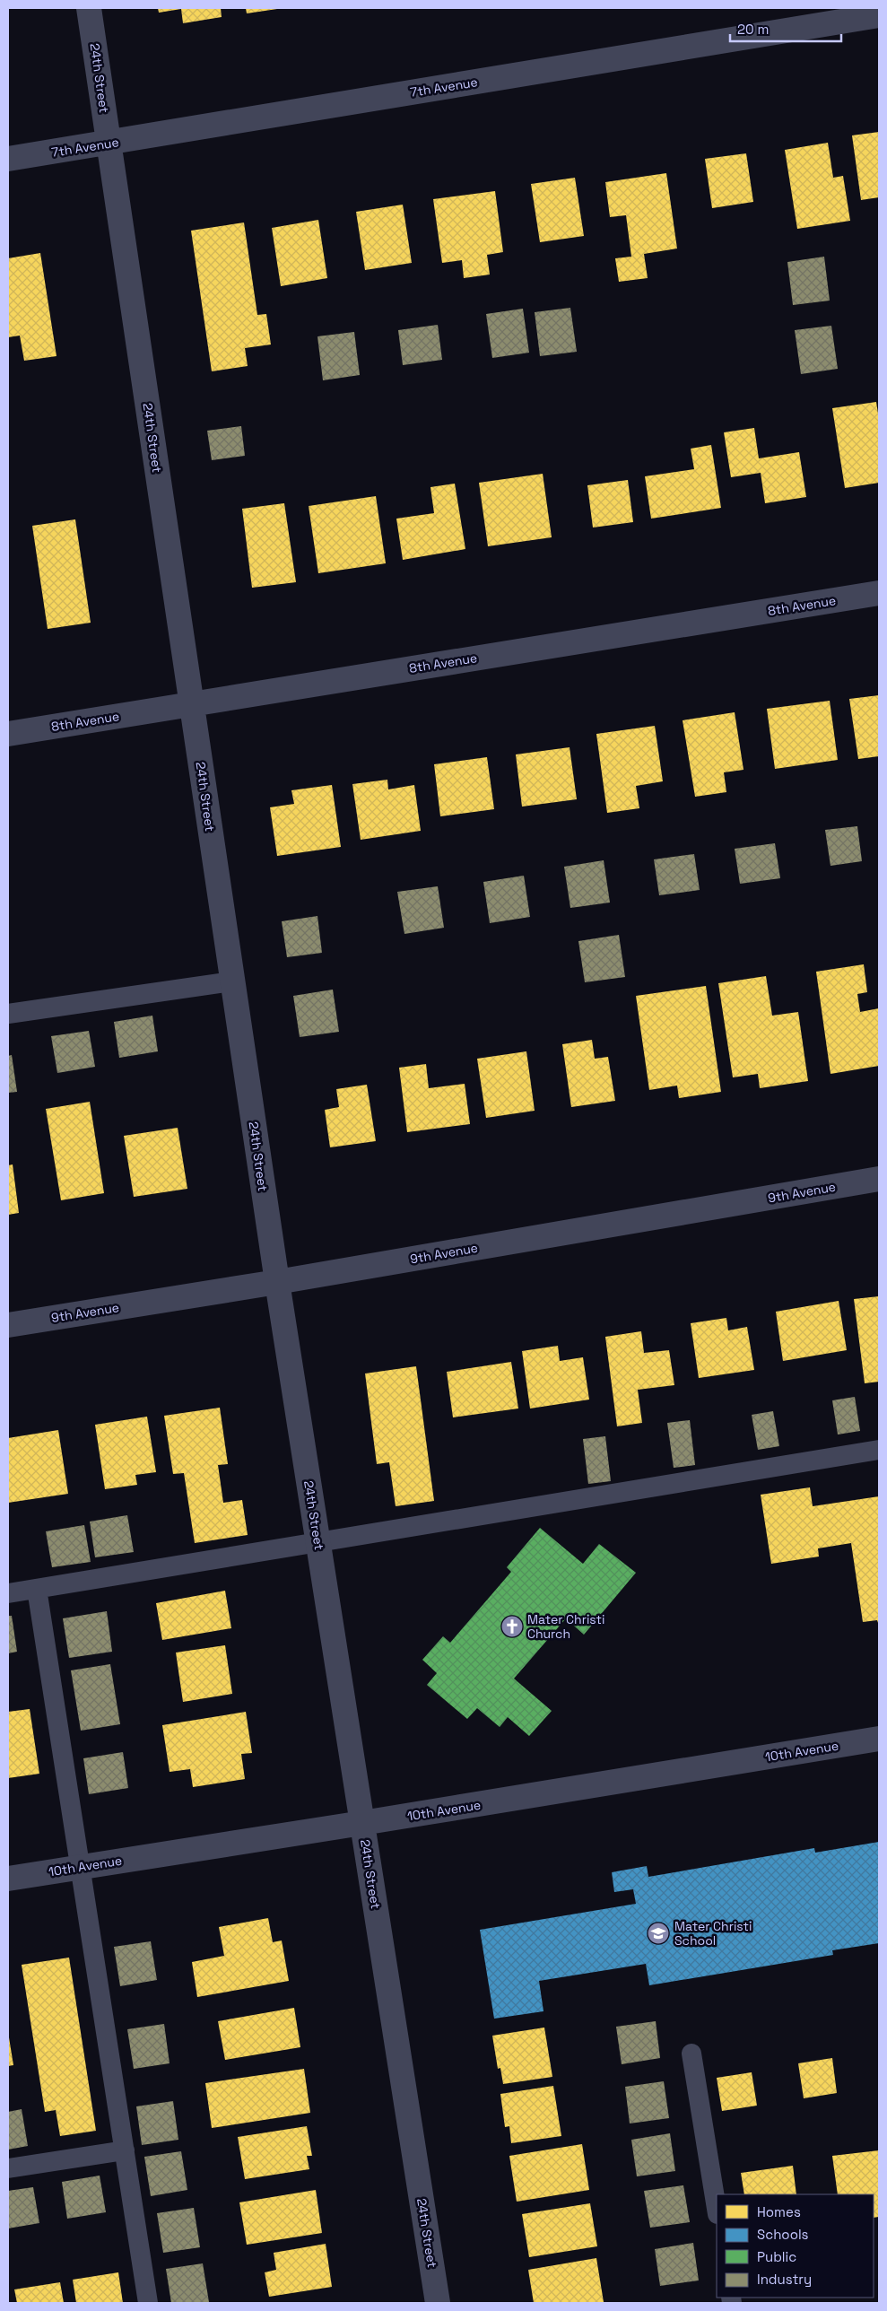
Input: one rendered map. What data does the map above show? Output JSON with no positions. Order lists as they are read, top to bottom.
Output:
{
  "streets": {
    "street": [
      "24th Street",
      "7th Avenue",
      "8th Avenue",
      "9th Avenue",
      "10th Avenue"
    ]
  },
  "crossings": [
    ["24th Street", "7th Avenue"],
    ["24th Street", "8th Avenue"],
    ["24th Street", "9th Avenue"],
    ["24th Street", "10th Avenue"]
  ],
  "places": {
    "church": ["Mater Christi Church"],
    "school or university": ["Mater Christi School"]
  },
  "legend": [
    "Homes",
    "Schools",
    "Public",
    "Industry"
  ],
  "scale_bar": "20 m"
}
